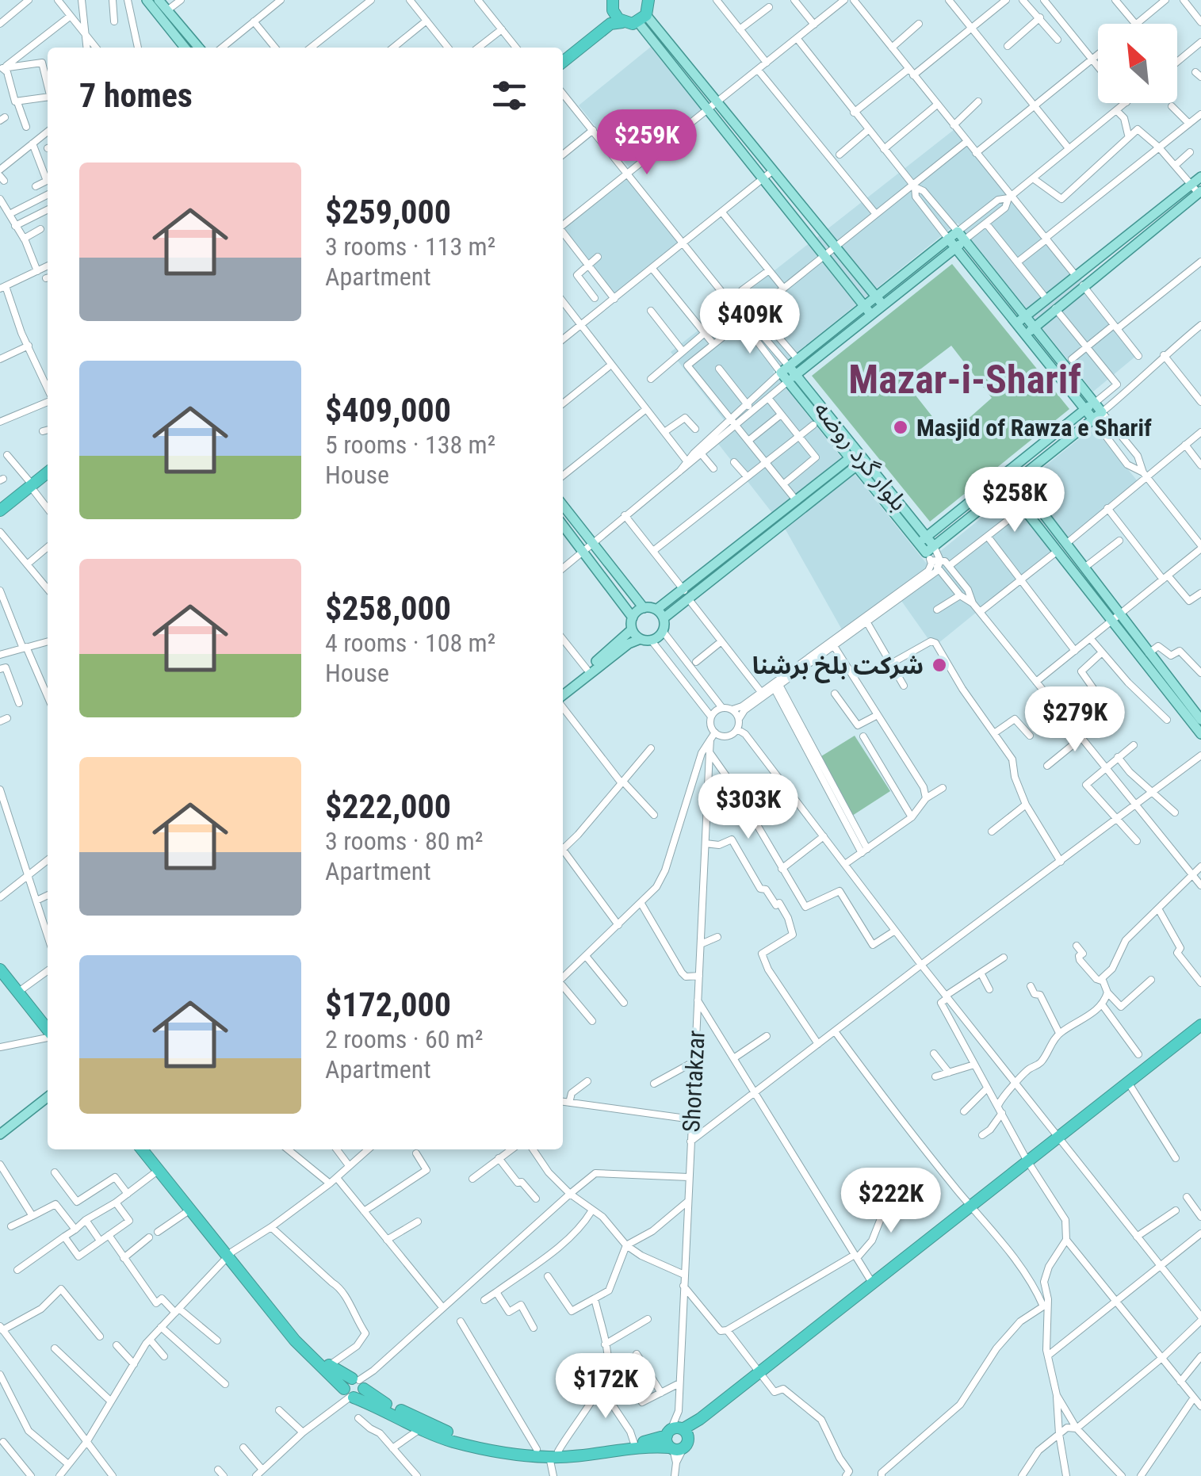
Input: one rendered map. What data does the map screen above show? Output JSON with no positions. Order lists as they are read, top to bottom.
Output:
{
  "streets": {
    "main road": ["بلوار گرد روضه"],
    "street": ["Shortakzar"]
  },
  "districts": ["Mazar-i-Sharif"],
  "places": ["Masjid of Rawza e Sharif", "شرکت بلخ برشنا"],
  "north": "top left",
  "page": {
    "heading": "7 homes",
    "price": [
      "$259K",
      "$409K",
      "$258K",
      "$279K",
      "$303K",
      "$222K",
      "$172K"
    ],
    "list": [
      {
        "name": "$259,000",
        "note": "3 rooms · 113 m² · Apartment"
      },
      {
        "name": "$409,000",
        "note": "5 rooms · 138 m² · House"
      },
      {
        "name": "$258,000",
        "note": "4 rooms · 108 m² · House"
      },
      {
        "name": "$222,000",
        "note": "3 rooms · 80 m² · Apartment"
      },
      {
        "name": "$172,000",
        "note": "2 rooms · 60 m² · Apartment"
      }
    ]
  }
}
